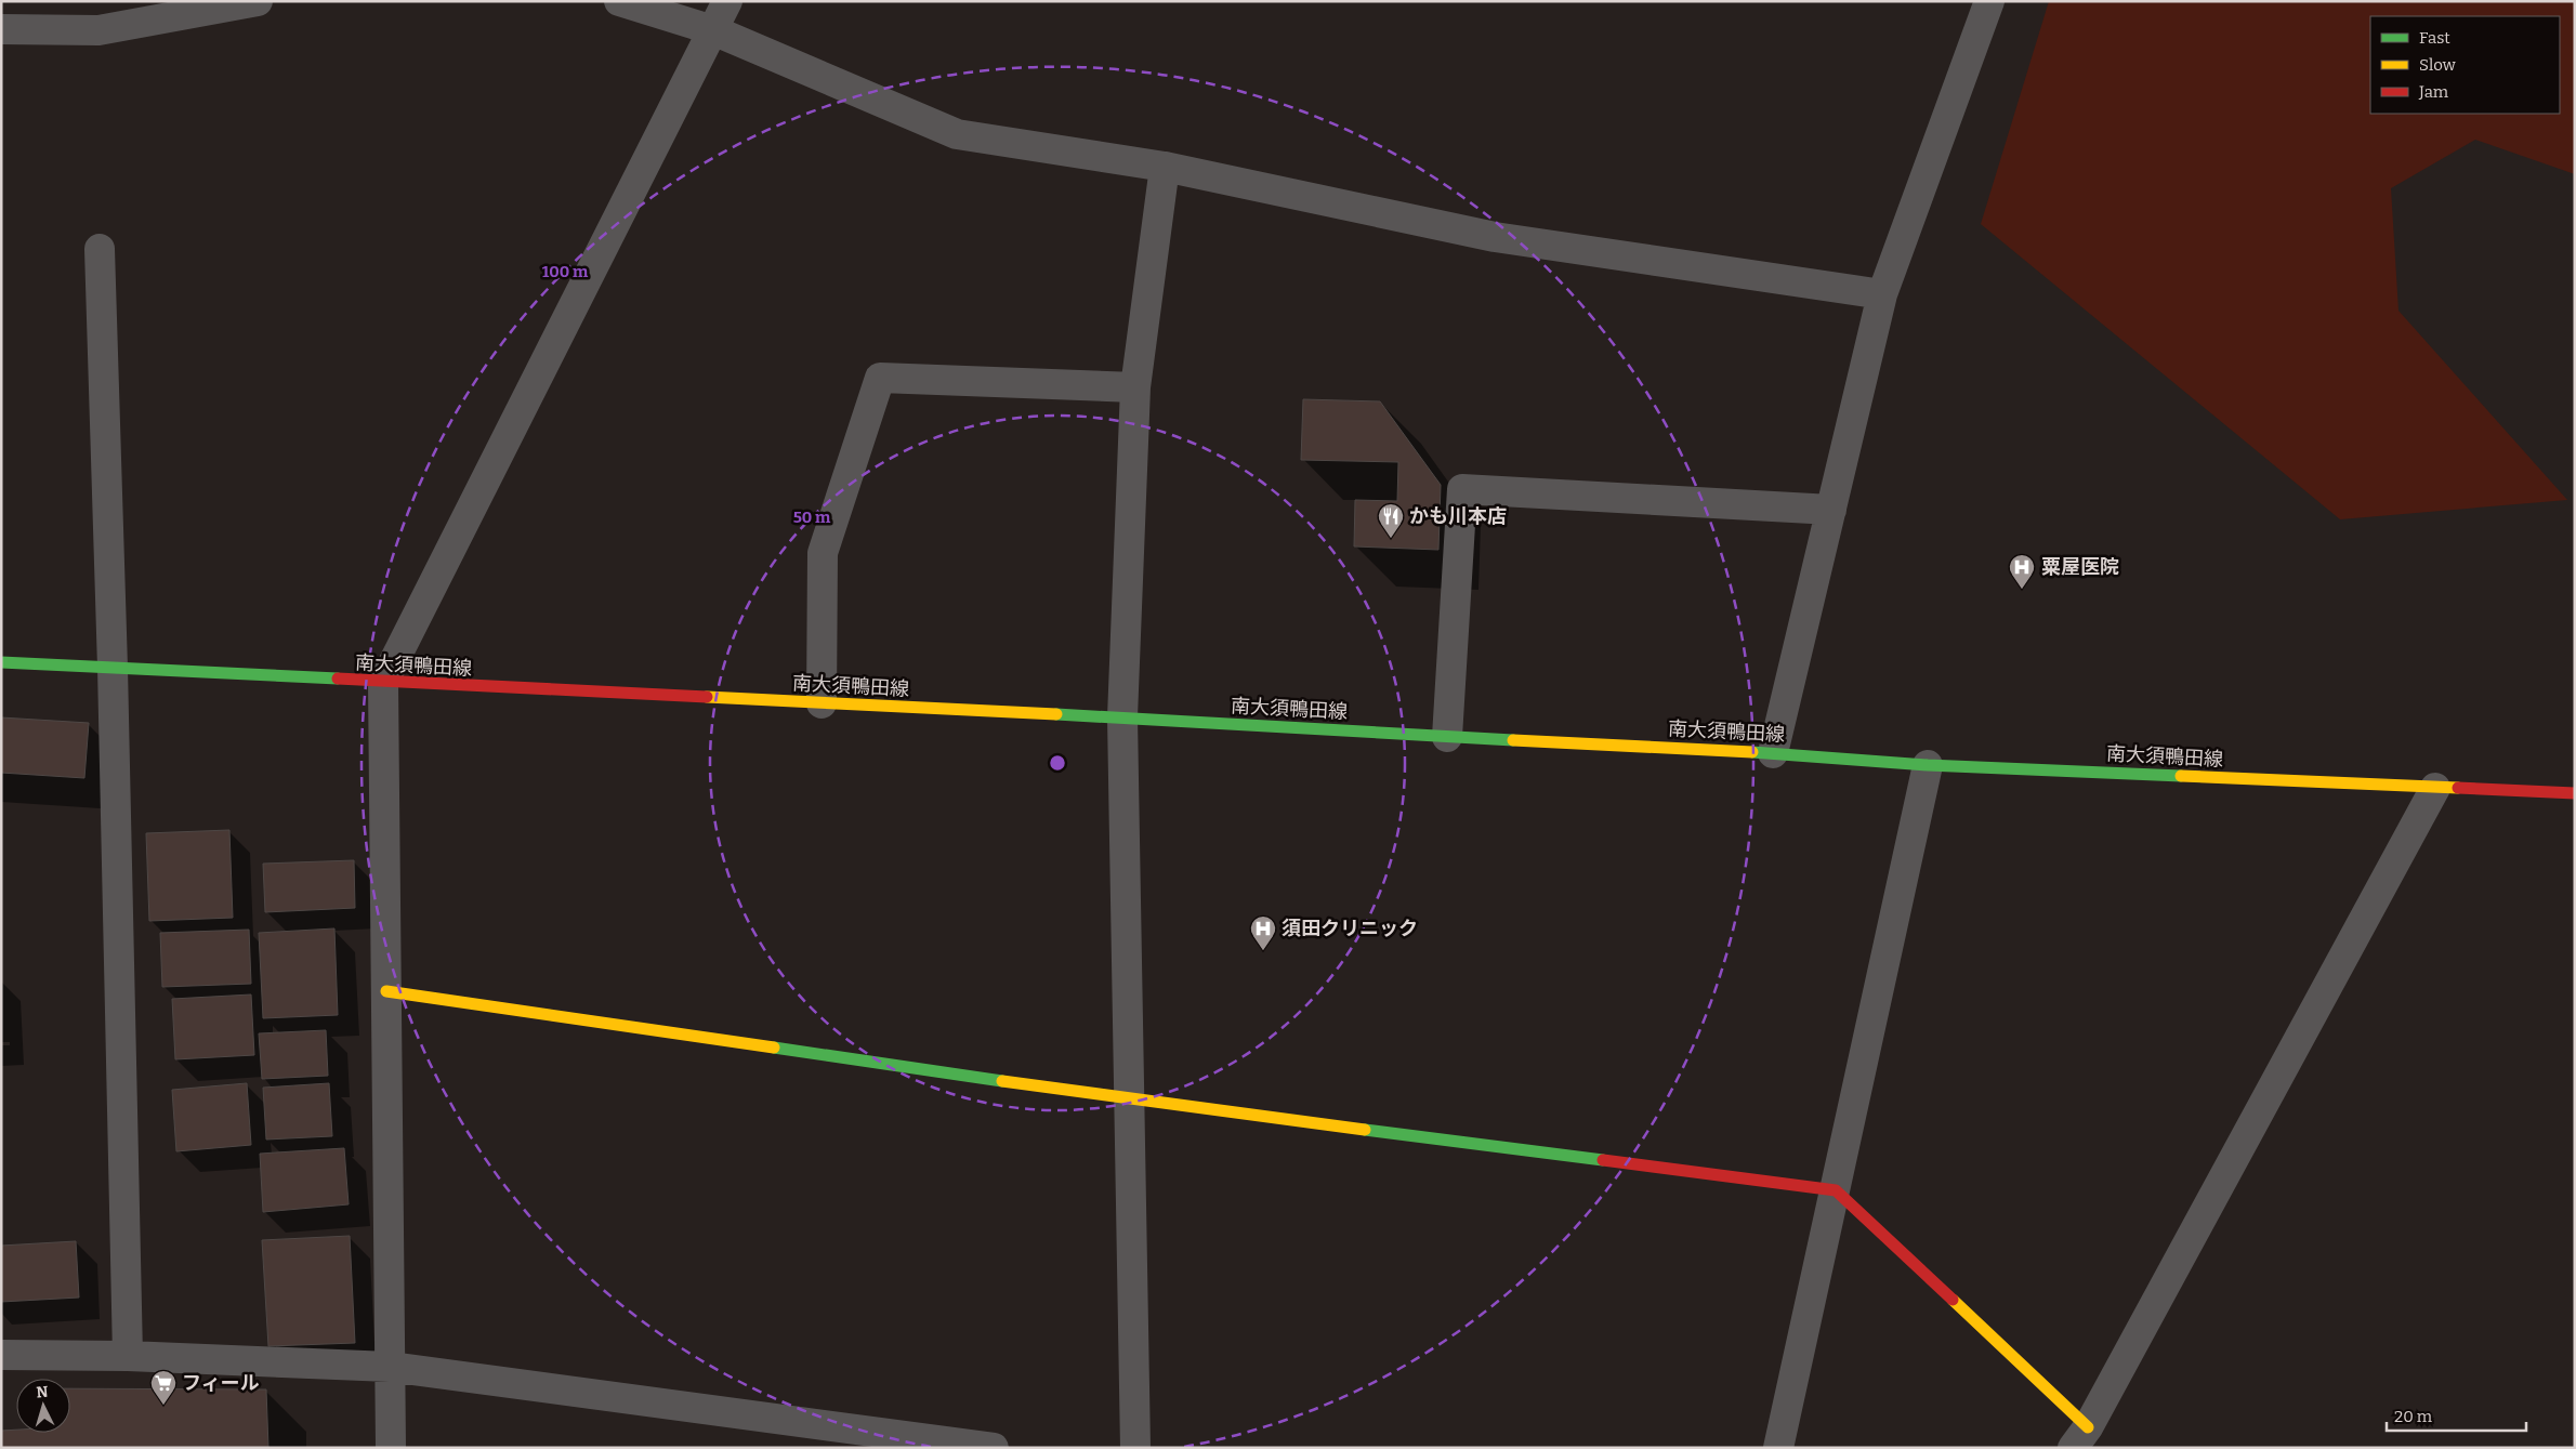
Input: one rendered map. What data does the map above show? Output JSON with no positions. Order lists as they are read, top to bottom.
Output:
{
  "streets": {
    "main road": ["南大須鴨田線"]
  },
  "places": {
    "restaurant": ["かも川本店"],
    "hospital": ["粟屋医院", "須田クリニック"],
    "supermarket": ["フィール"]
  },
  "legend": ["Fast", "Slow", "Jam"],
  "scale_bar": "20 m",
  "north": "top",
  "rings": ["100 m", "50 m"]
}
